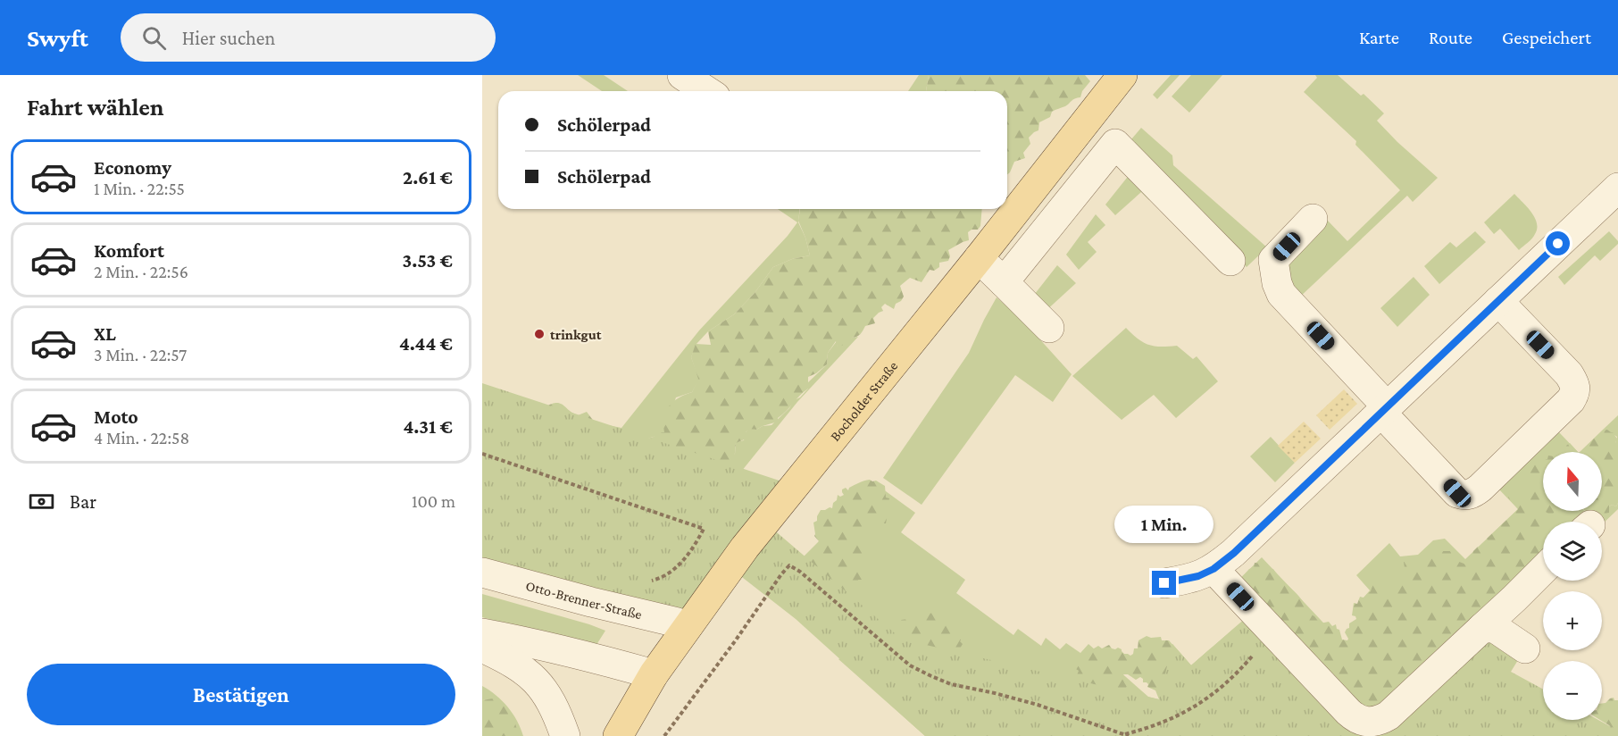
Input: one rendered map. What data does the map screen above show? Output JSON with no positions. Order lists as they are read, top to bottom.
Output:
{
  "streets": {
    "main road": ["Bocholder Straße"],
    "street": ["Otto-Brenner-Straße"]
  },
  "crossings": [
    ["Bocholder Straße", "Otto-Brenner-Straße"]
  ],
  "places": ["trinkgut"],
  "north": "top",
  "page": {
    "header": "Swyft",
    "search": "Hier suchen",
    "nav": ["Karte", "Route", "Gespeichert"],
    "heading": "Fahrt wählen",
    "banner": ["Schölerpad", "Schölerpad"],
    "list": [
      {
        "name": "Economy",
        "note": "1 Min. · 22:55",
        "value": "2.61 €"
      },
      {
        "name": "Komfort",
        "note": "2 Min. · 22:56",
        "value": "3.53 €"
      },
      {
        "name": "XL",
        "note": "3 Min. · 22:57",
        "value": "4.44 €"
      },
      {
        "name": "Moto",
        "note": "4 Min. · 22:58",
        "value": "4.31 €"
      }
    ],
    "map_buttons": ["+", "−"],
    "pay": ["Bar", "100 m"],
    "bubble": "1 Min.",
    "buttons": "Bestätigen"
  }
}
